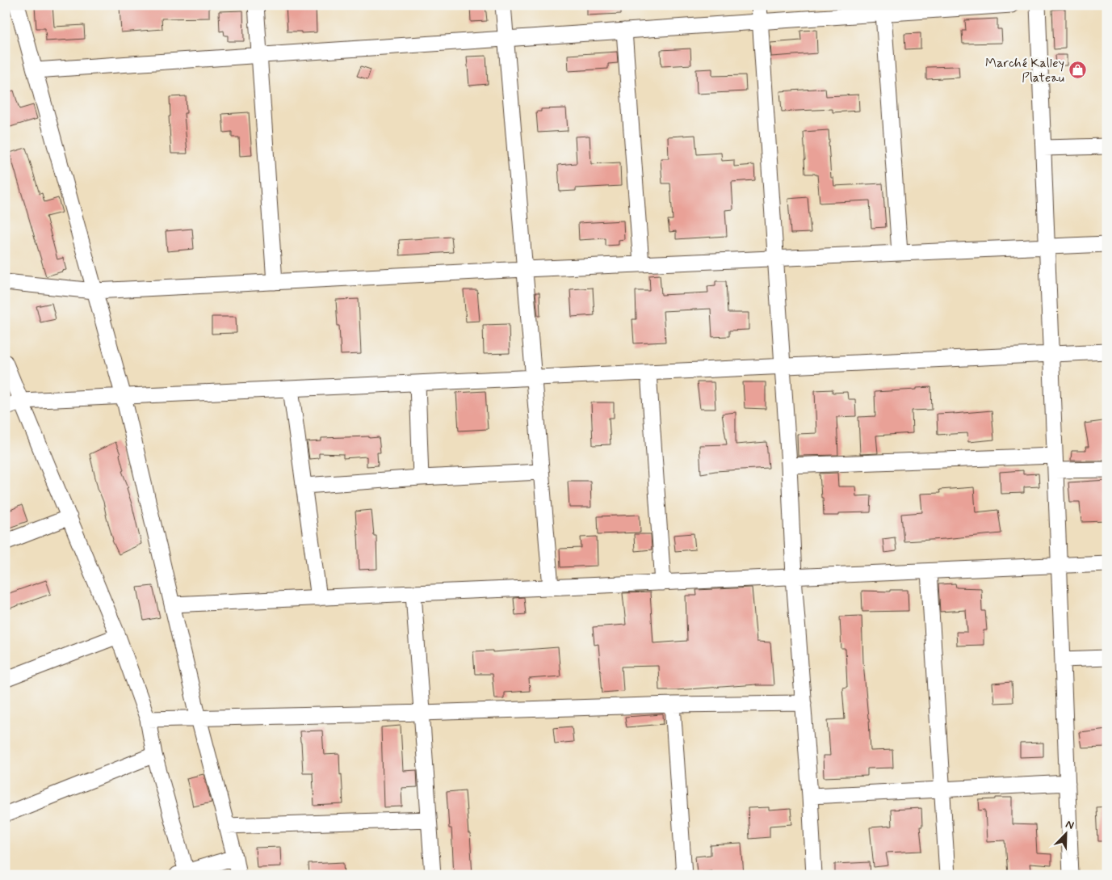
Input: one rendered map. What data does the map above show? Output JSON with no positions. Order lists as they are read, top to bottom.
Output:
{
  "places": {
    "shop": ["Marché Kalley Plateau"]
  },
  "north": "top right"
}
